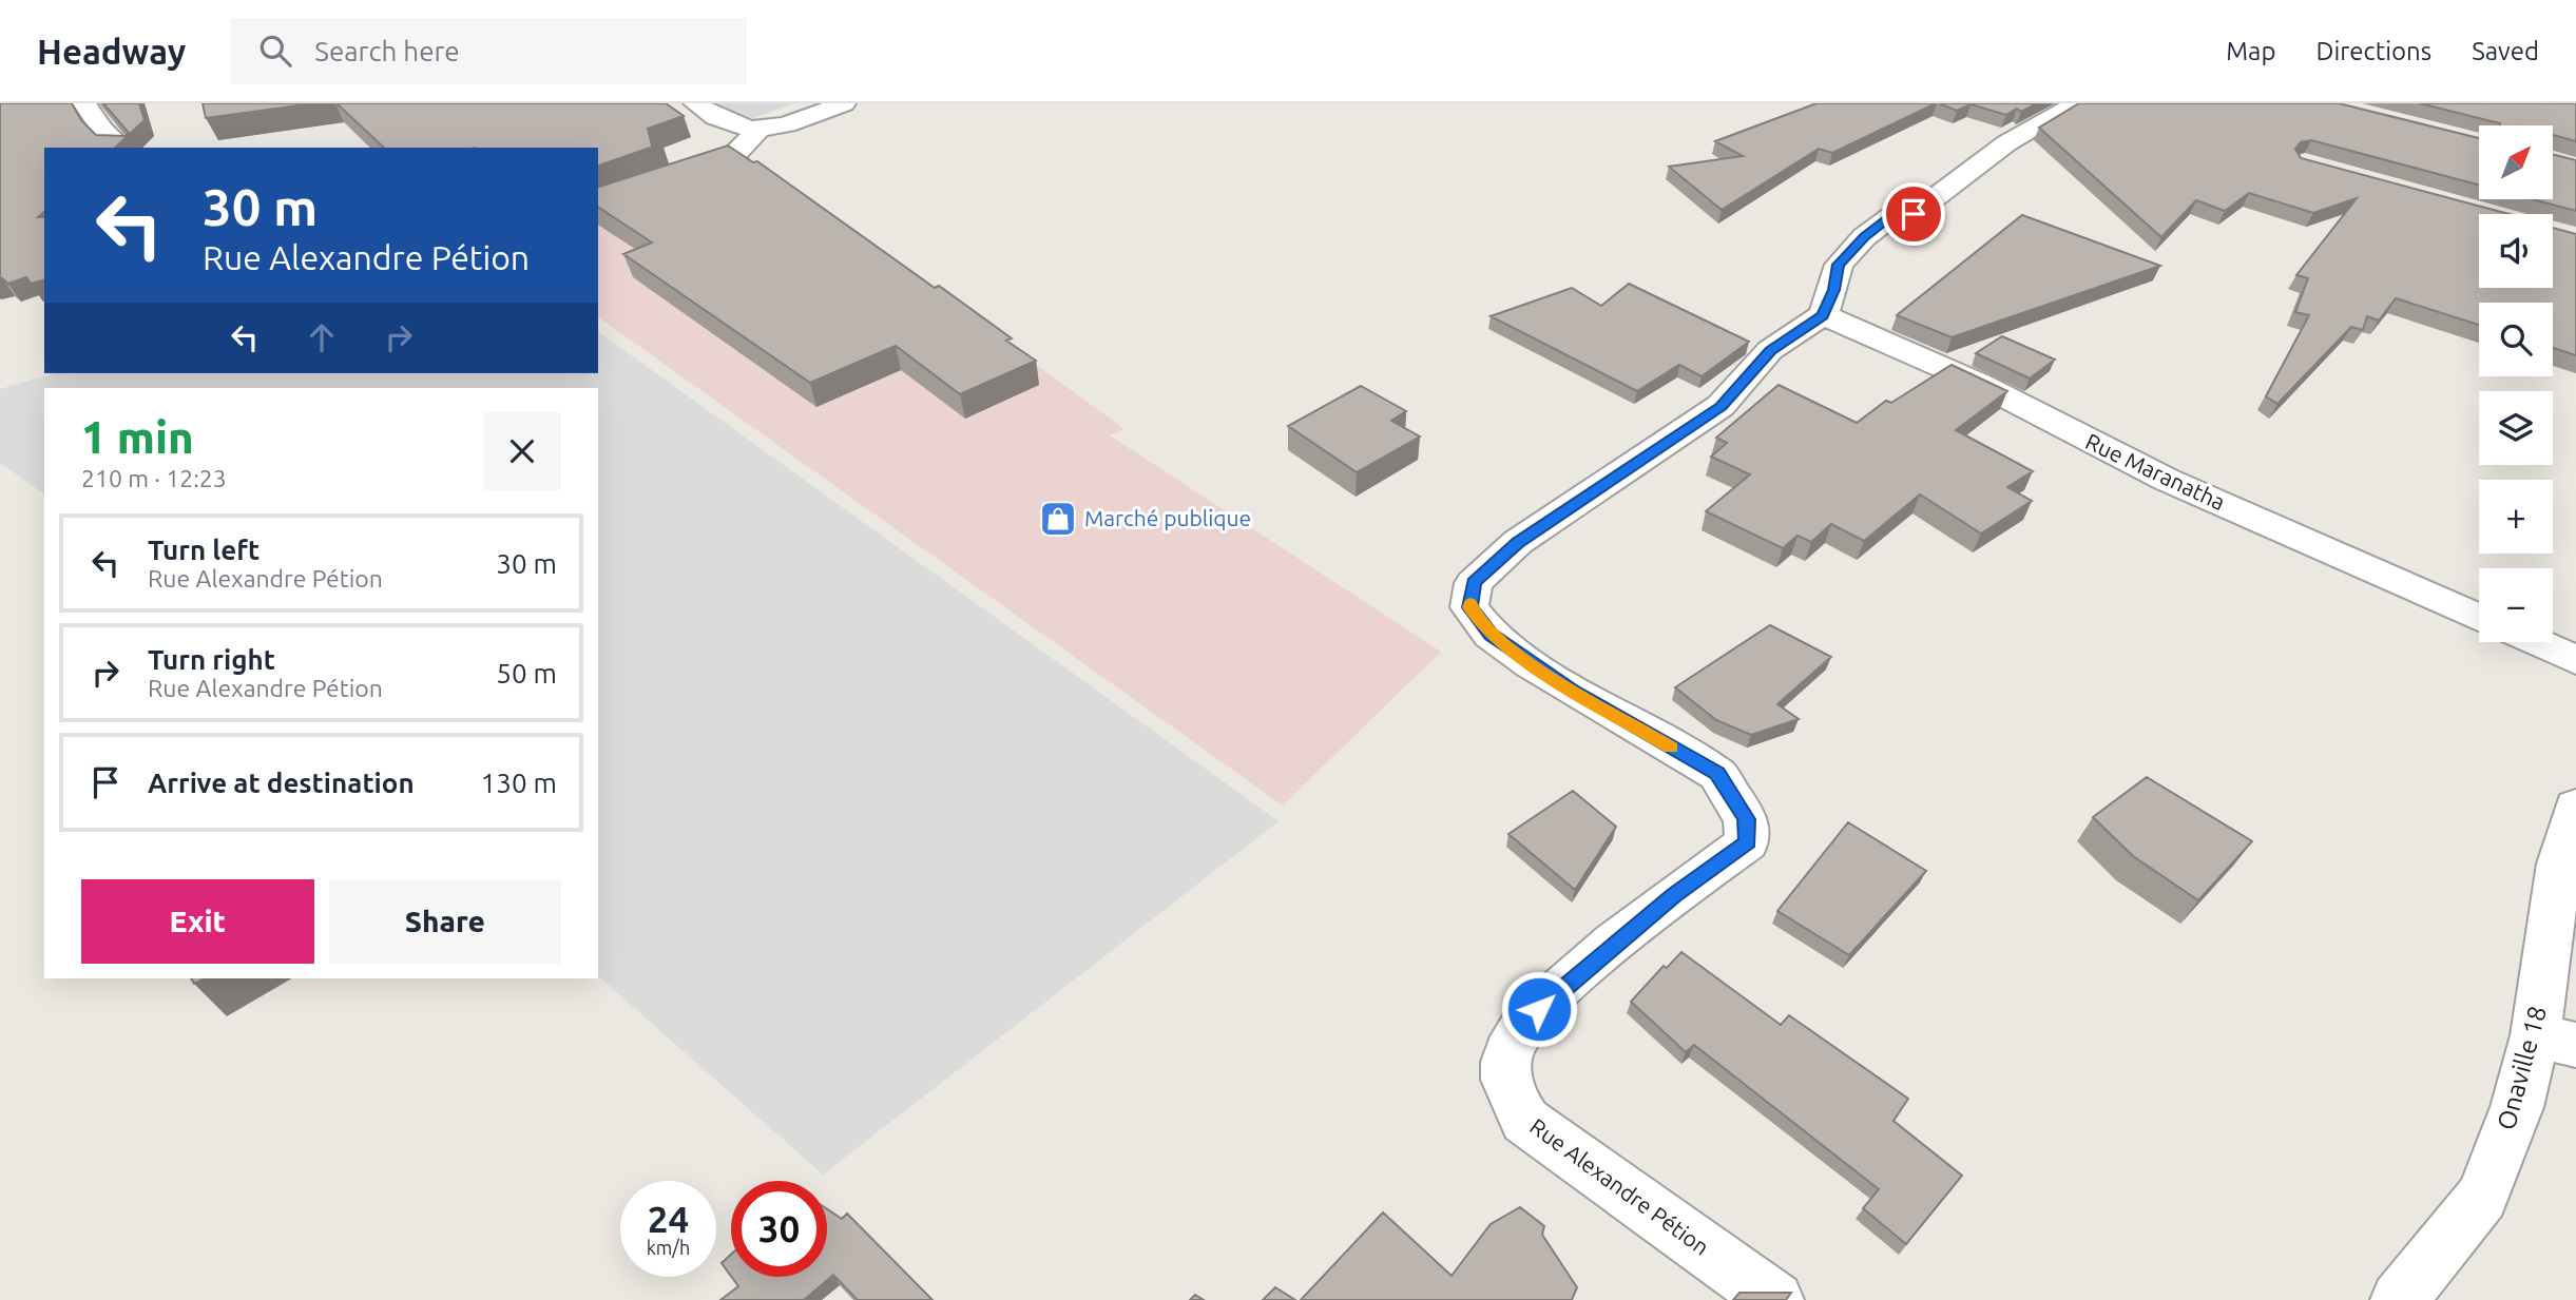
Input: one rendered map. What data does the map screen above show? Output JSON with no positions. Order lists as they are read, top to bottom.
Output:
{
  "streets": {
    "street": ["Rue Maranatha", "Onaville 18", "Rue Alexandre Pétion"]
  },
  "crossings": [
    ["Rue Maranatha", "Rue Alexandre Pétion"]
  ],
  "places": {
    "shop": ["Marché publique"]
  },
  "north": "top right",
  "page": {
    "header": "Headway",
    "search": "Search here",
    "nav": ["Map", "Directions", "Saved"],
    "map_buttons": ["+", "−"],
    "turn": ["30 m", "Rue Alexandre Pétion"],
    "heading": ["1 min", "210 m · 12:23"],
    "list": [
      {
        "name": "Turn left",
        "note": "Rue Alexandre Pétion",
        "value": "30 m"
      },
      {
        "name": "Turn right",
        "note": "Rue Alexandre Pétion",
        "value": "50 m"
      },
      {
        "name": "Arrive at destination",
        "value": "130 m"
      }
    ],
    "buttons": ["Exit", "Share"],
    "speed": "24 km/h",
    "limit": "30"
  }
}
